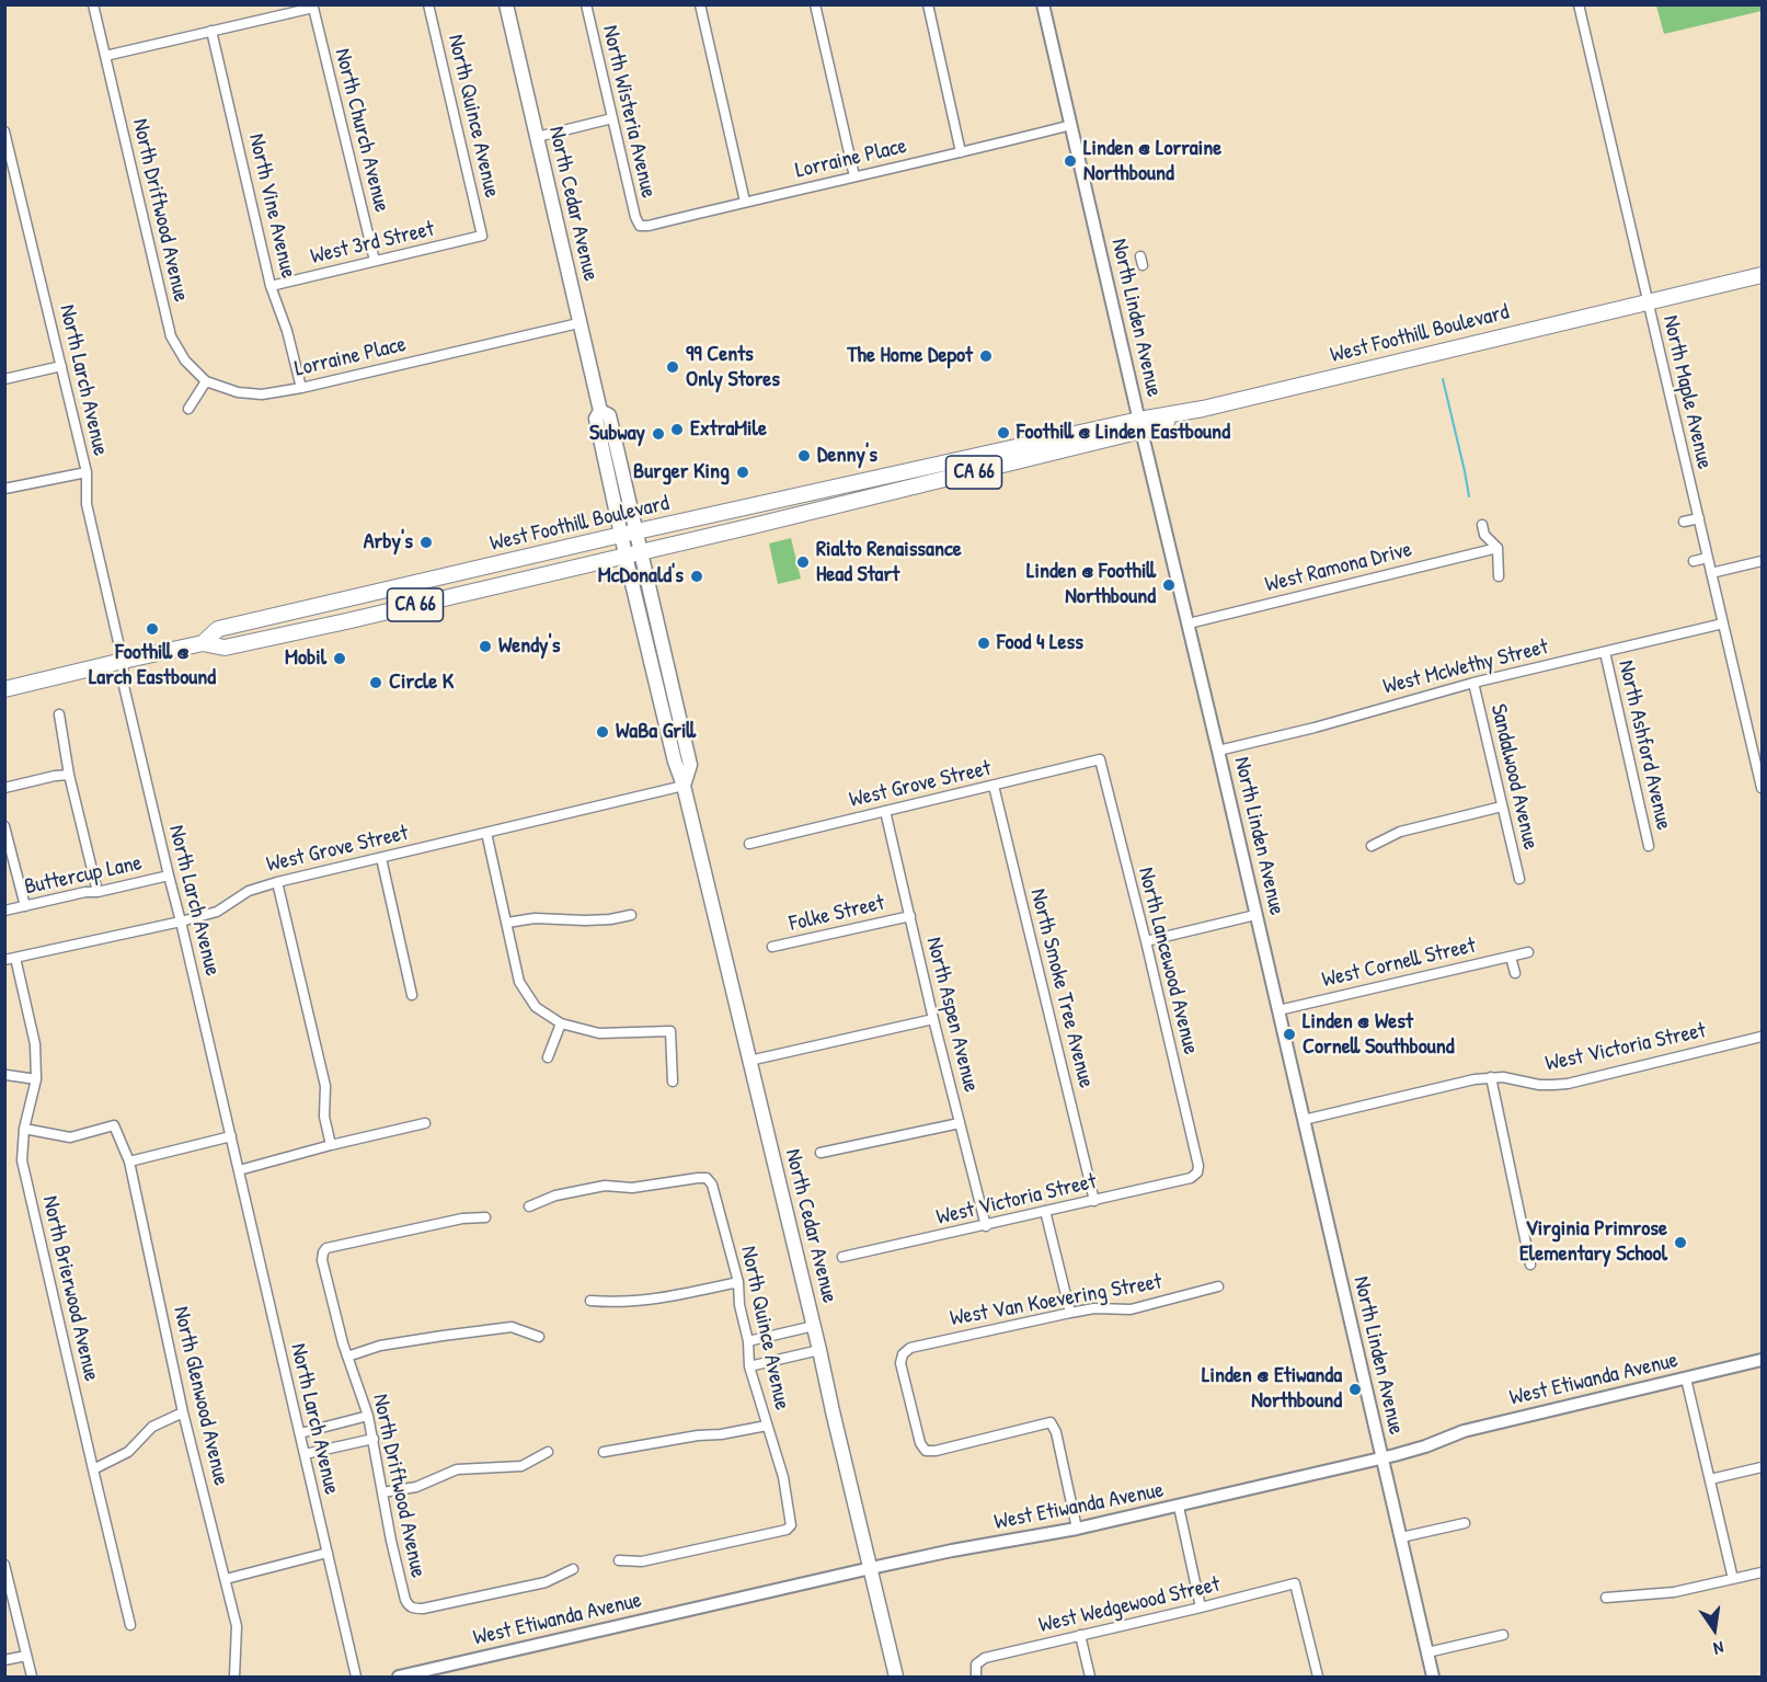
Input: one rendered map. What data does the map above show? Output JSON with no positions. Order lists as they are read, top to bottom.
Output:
{
  "streets": {
    "main road": ["North Cedar Avenue", "West Foothill Boulevard", "CA 66"],
    "street": [
      "North Wisteria Avenue",
      "North Quince Avenue",
      "North Church Avenue",
      "Lorraine Place",
      "North Vine Avenue",
      "North Driftwood Avenue",
      "West 3rd Street",
      "North Linden Avenue",
      "North Larch Avenue",
      "North Maple Avenue",
      "West Ramona Drive",
      "West McWethy Street",
      "North Ashford Avenue",
      "Sandalwood Avenue",
      "West Grove Street",
      "Buttercup Lane",
      "Folke Street",
      "North Lancewood Avenue",
      "West Cornell Street",
      "North Smoke Tree Avenue",
      "North Aspen Avenue",
      "West Victoria Street",
      "North Brierwood Avenue",
      "West Van Koevering Street",
      "West Etiwanda Avenue",
      "North Glenwood Avenue",
      "West Wedgewood Street"
    ]
  },
  "crossings": [
    ["North Wisteria Avenue", "Lorraine Place"],
    ["North Quince Avenue", "West 3rd Street"],
    ["North Church Avenue", "North Vine Avenue"],
    ["North Church Avenue", "West 3rd Street"],
    ["Lorraine Place", "North Cedar Avenue"],
    ["Lorraine Place", "North Vine Avenue"],
    ["Lorraine Place", "North Driftwood Avenue"],
    ["Lorraine Place", "North Linden Avenue"],
    ["North Cedar Avenue", "West Foothill Boulevard"],
    ["North Cedar Avenue", "West Grove Street"],
    ["North Cedar Avenue", "West Etiwanda Avenue"],
    ["North Vine Avenue", "West 3rd Street"],
    ["North Linden Avenue", "West Foothill Boulevard"],
    ["North Linden Avenue", "West Ramona Drive"],
    ["North Linden Avenue", "West McWethy Street"],
    ["North Linden Avenue", "West Cornell Street"],
    ["North Linden Avenue", "West Victoria Street"],
    ["North Linden Avenue", "West Etiwanda Avenue"],
    ["West Foothill Boulevard", "North Larch Avenue"],
    ["West Foothill Boulevard", "North Maple Avenue"],
    ["North Larch Avenue", "West Grove Street"],
    ["North Larch Avenue", "Buttercup Lane"],
    ["North Maple Avenue", "West McWethy Street"],
    ["West McWethy Street", "North Ashford Avenue"],
    ["West McWethy Street", "Sandalwood Avenue"],
    ["West Grove Street", "North Lancewood Avenue"],
    ["West Grove Street", "North Smoke Tree Avenue"],
    ["West Grove Street", "North Aspen Avenue"],
    ["West Grove Street", "North Brierwood Avenue"],
    ["Folke Street", "North Aspen Avenue"],
    ["North Lancewood Avenue", "West Victoria Street"],
    ["North Smoke Tree Avenue", "West Victoria Street"],
    ["North Aspen Avenue", "West Victoria Street"],
    ["North Brierwood Avenue", "North Glenwood Avenue"],
    ["West Van Koevering Street", "West Etiwanda Avenue"]
  ],
  "places": [
    "Linden @ Lorraine Northbound",
    "The Home Depot",
    "99 Cents Only Stores",
    "ExtraMile",
    "Foothill @ Linden Eastbound",
    "Subway",
    "Denny's",
    "Burger King",
    "Arby's",
    "Rialto Renaissance Head Start",
    "McDonald's",
    "Linden @ Foothill Northbound",
    "Foothill @ Larch Eastbound",
    "Food 4 Less",
    "Wendy's",
    "Mobil",
    "Circle K",
    "WaBa Grill",
    "Linden @ West Cornell Southbound",
    "Virginia Primrose Elementary School",
    "Linden @ Etiwanda Northbound"
  ],
  "north": "bottom"
}
